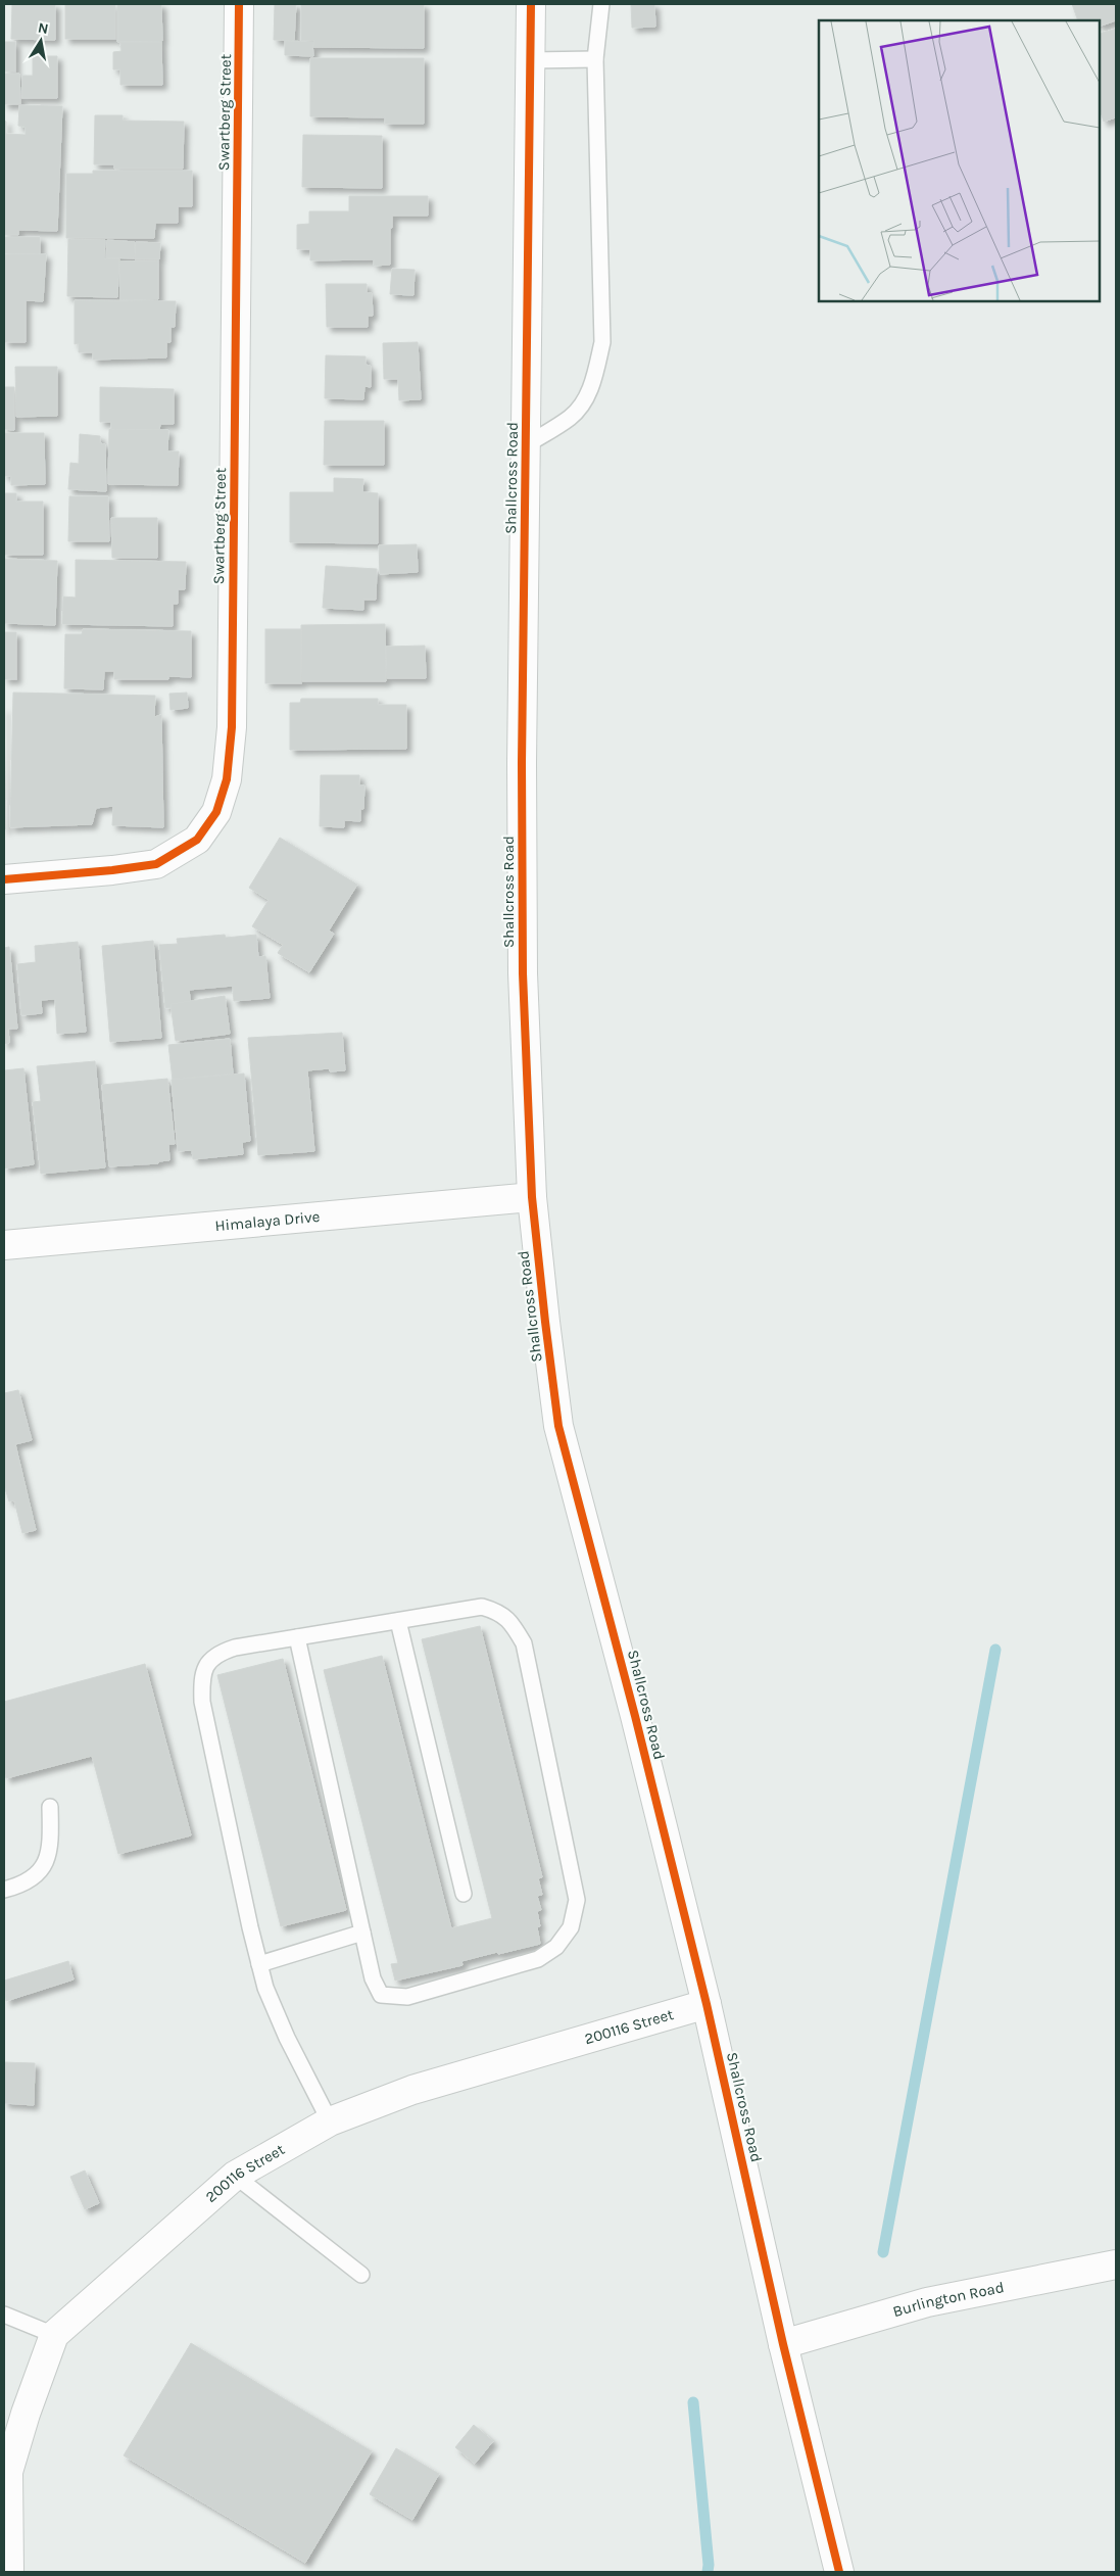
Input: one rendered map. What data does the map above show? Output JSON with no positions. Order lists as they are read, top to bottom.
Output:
{
  "streets": {
    "street": [
      "Swartberg Street",
      "Shallcross Road",
      "Himalaya Drive",
      "200116 Street",
      "Burlington Road"
    ]
  },
  "crossings": [
    ["Shallcross Road", "Himalaya Drive"],
    ["Shallcross Road", "200116 Street"],
    ["Shallcross Road", "Burlington Road"]
  ],
  "north": "top"
}
